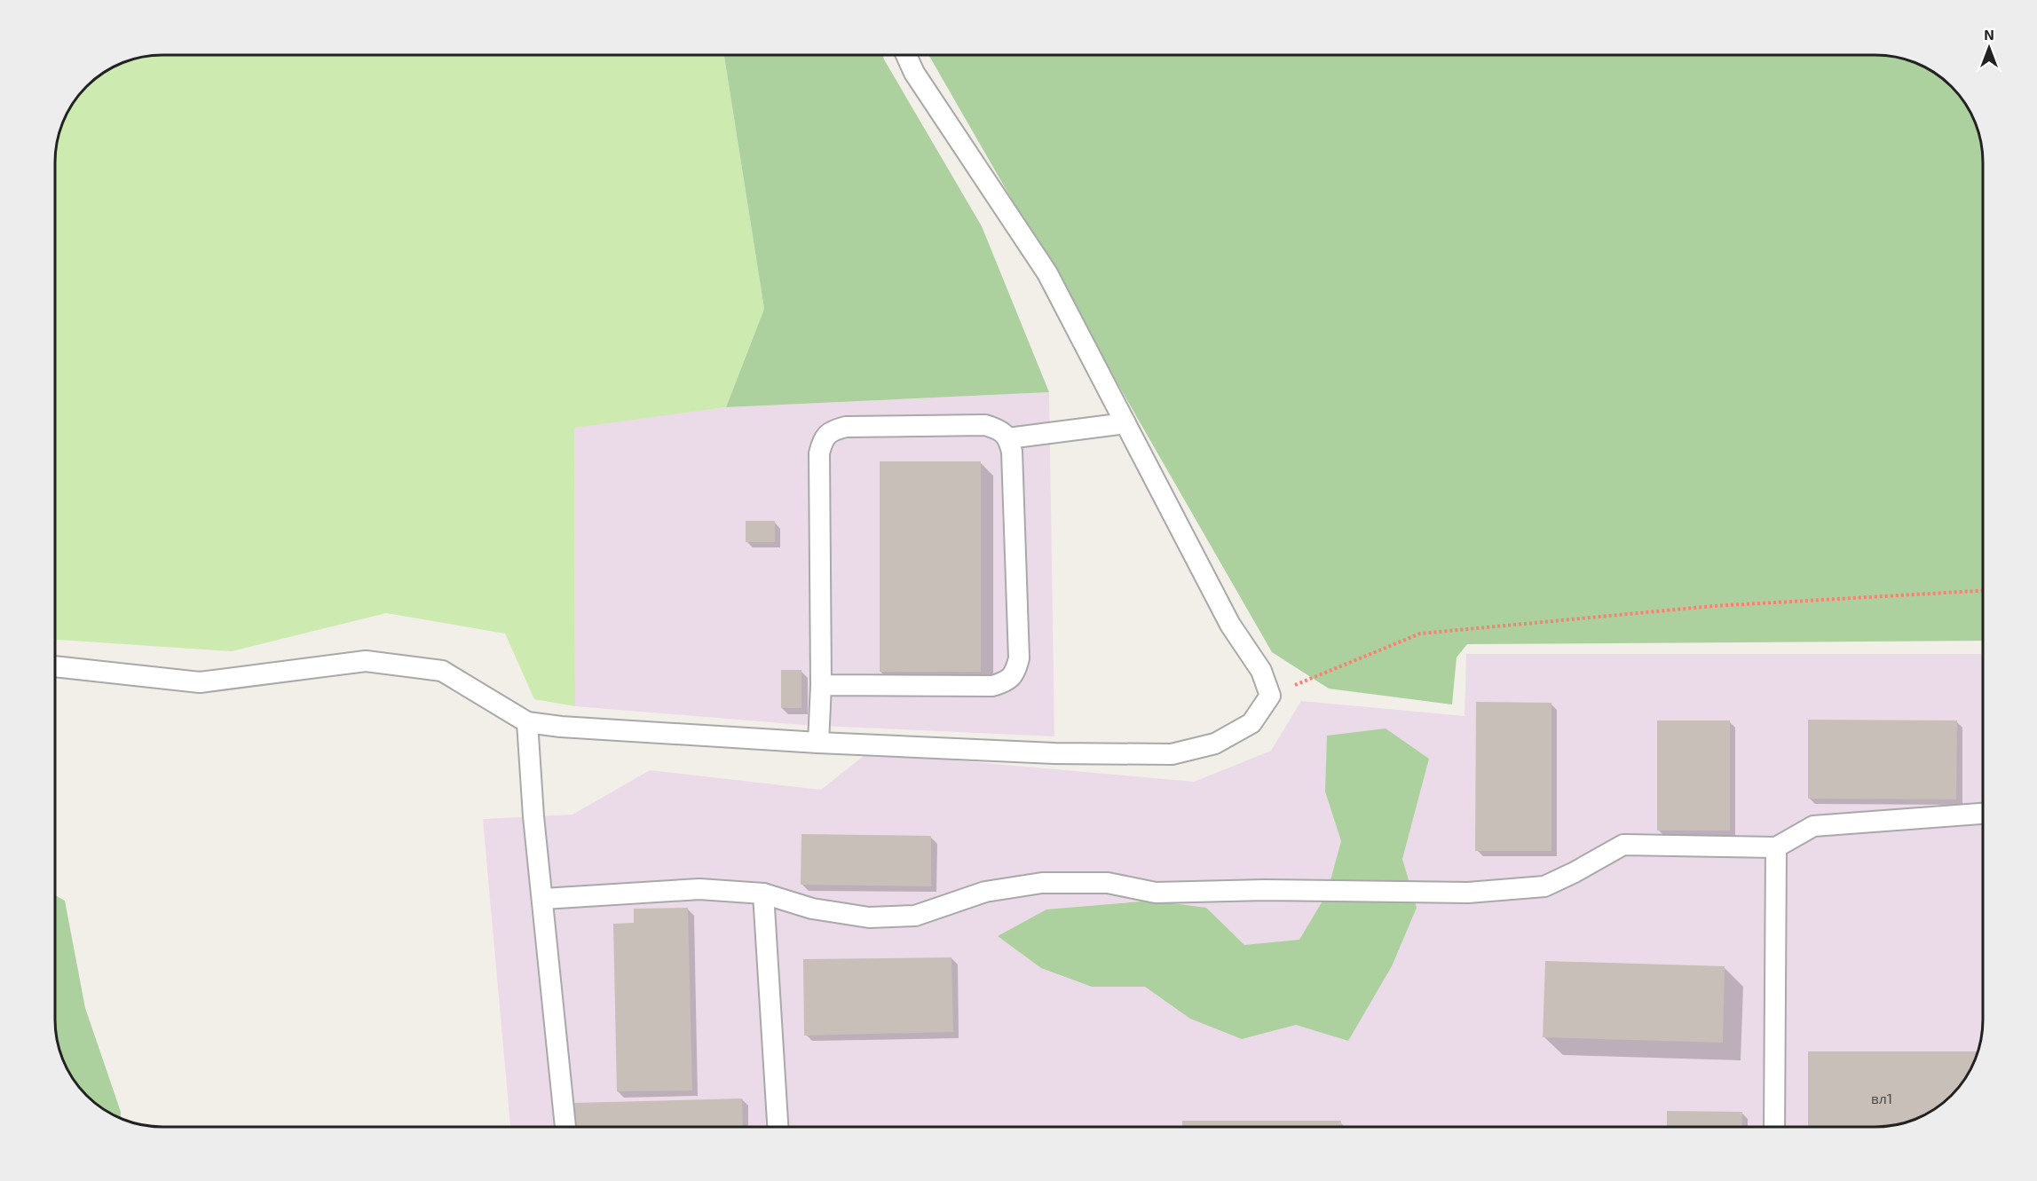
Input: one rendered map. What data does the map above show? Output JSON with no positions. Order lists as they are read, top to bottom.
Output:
{
  "house_numbers": ["вл1"],
  "north": "top"
}
